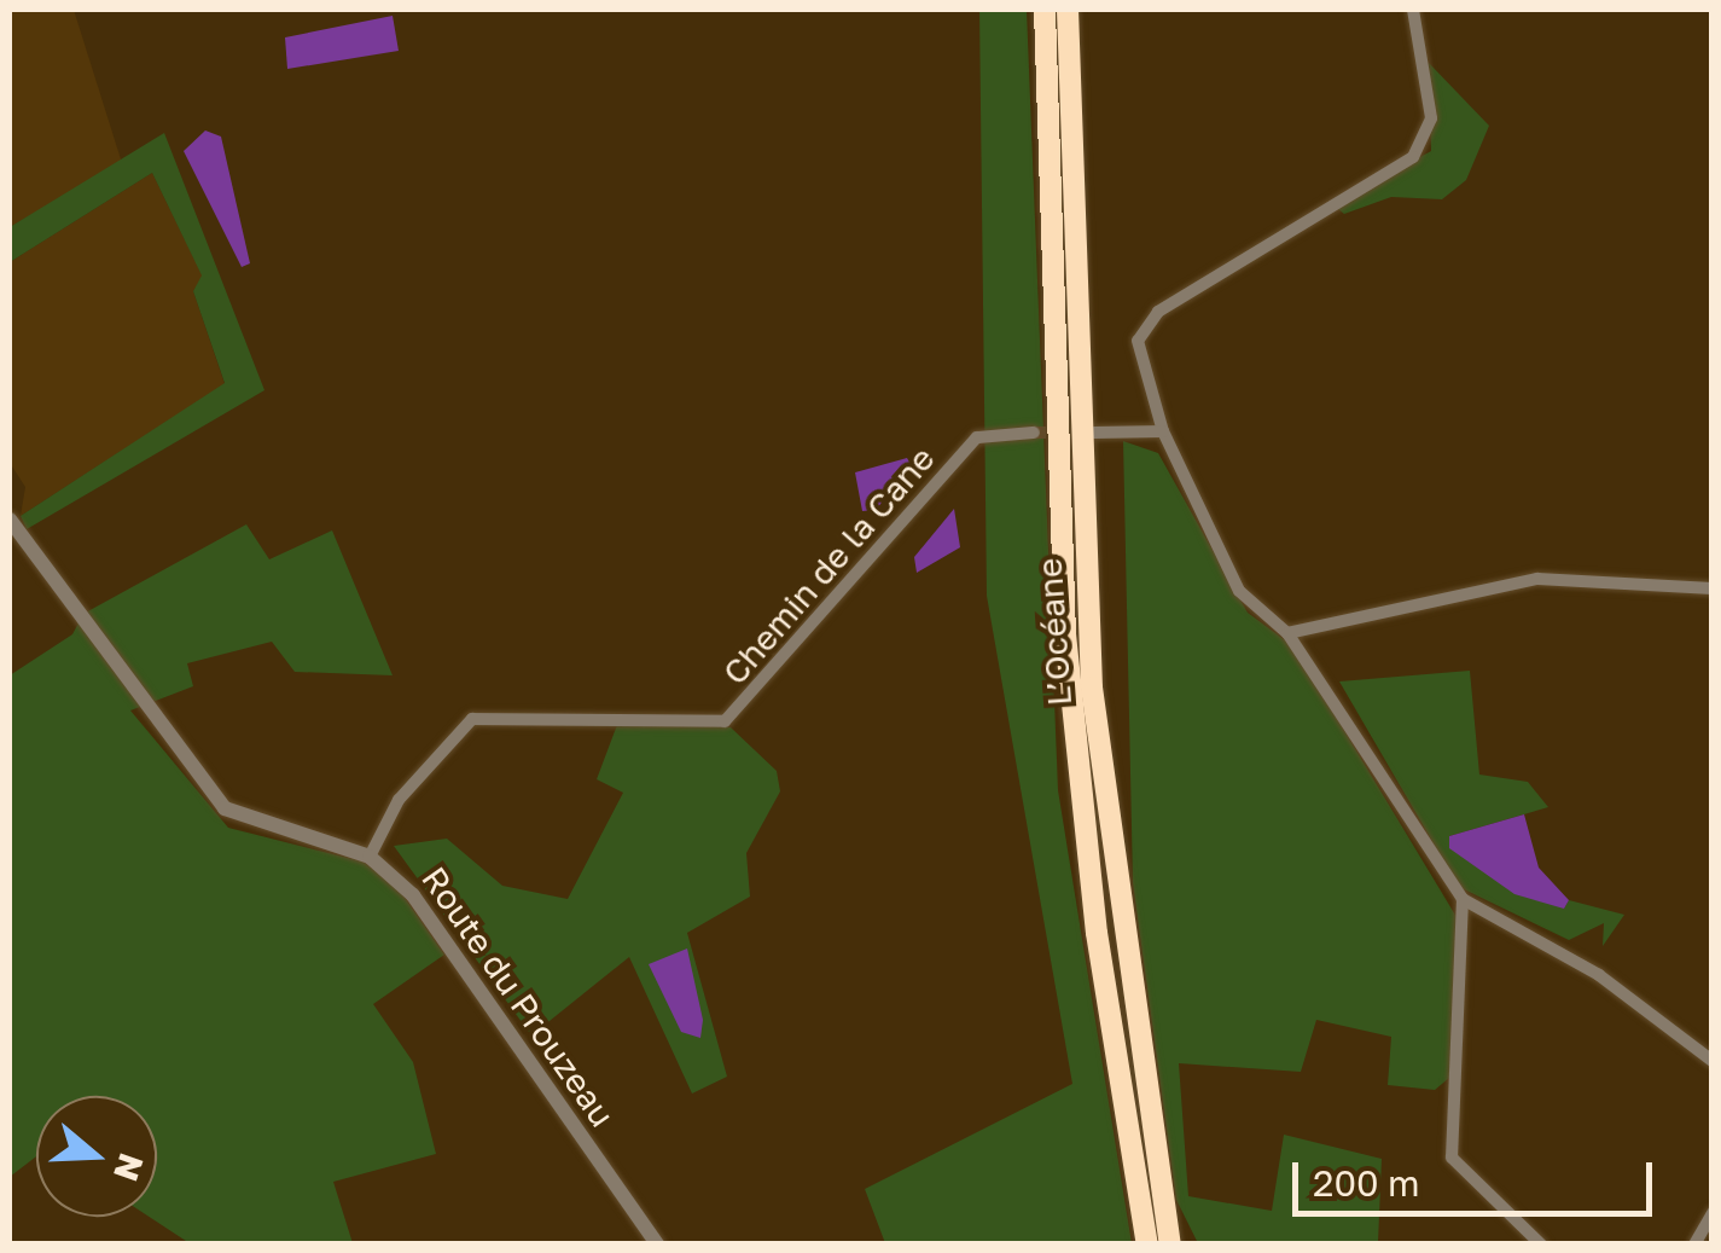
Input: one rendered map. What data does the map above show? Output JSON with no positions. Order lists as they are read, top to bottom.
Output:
{
  "streets": {
    "highway": ["L’Océane"],
    "street": ["Chemin de la Cane", "Route du Prouzeau"]
  },
  "crossings": [
    ["Chemin de la Cane", "Route du Prouzeau"]
  ],
  "scale_bar": "200 m",
  "north": "right"
}
